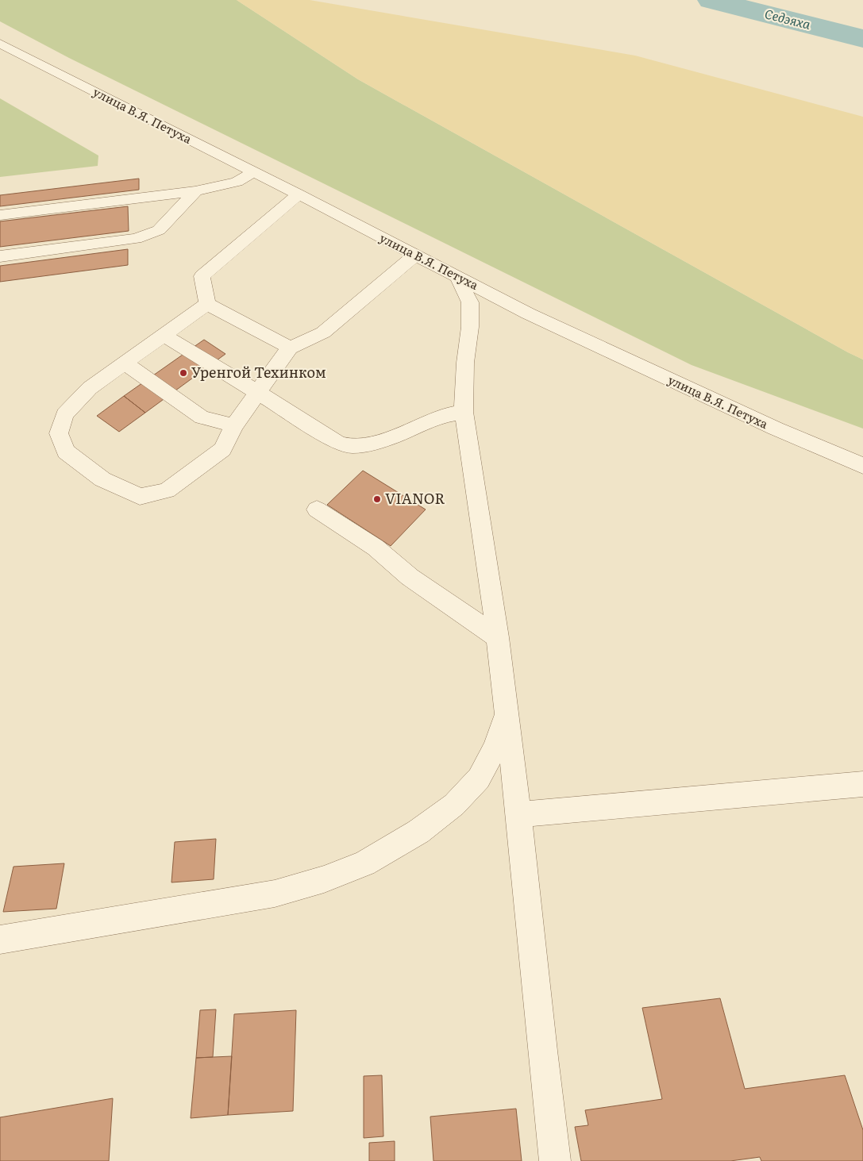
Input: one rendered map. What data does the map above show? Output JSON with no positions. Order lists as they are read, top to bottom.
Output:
{
  "streets": {
    "street": ["улица В.Я. Петуха"]
  },
  "water": ["Седэяха"],
  "places": ["Уренгой Техинком", "VIANOR"]
}
